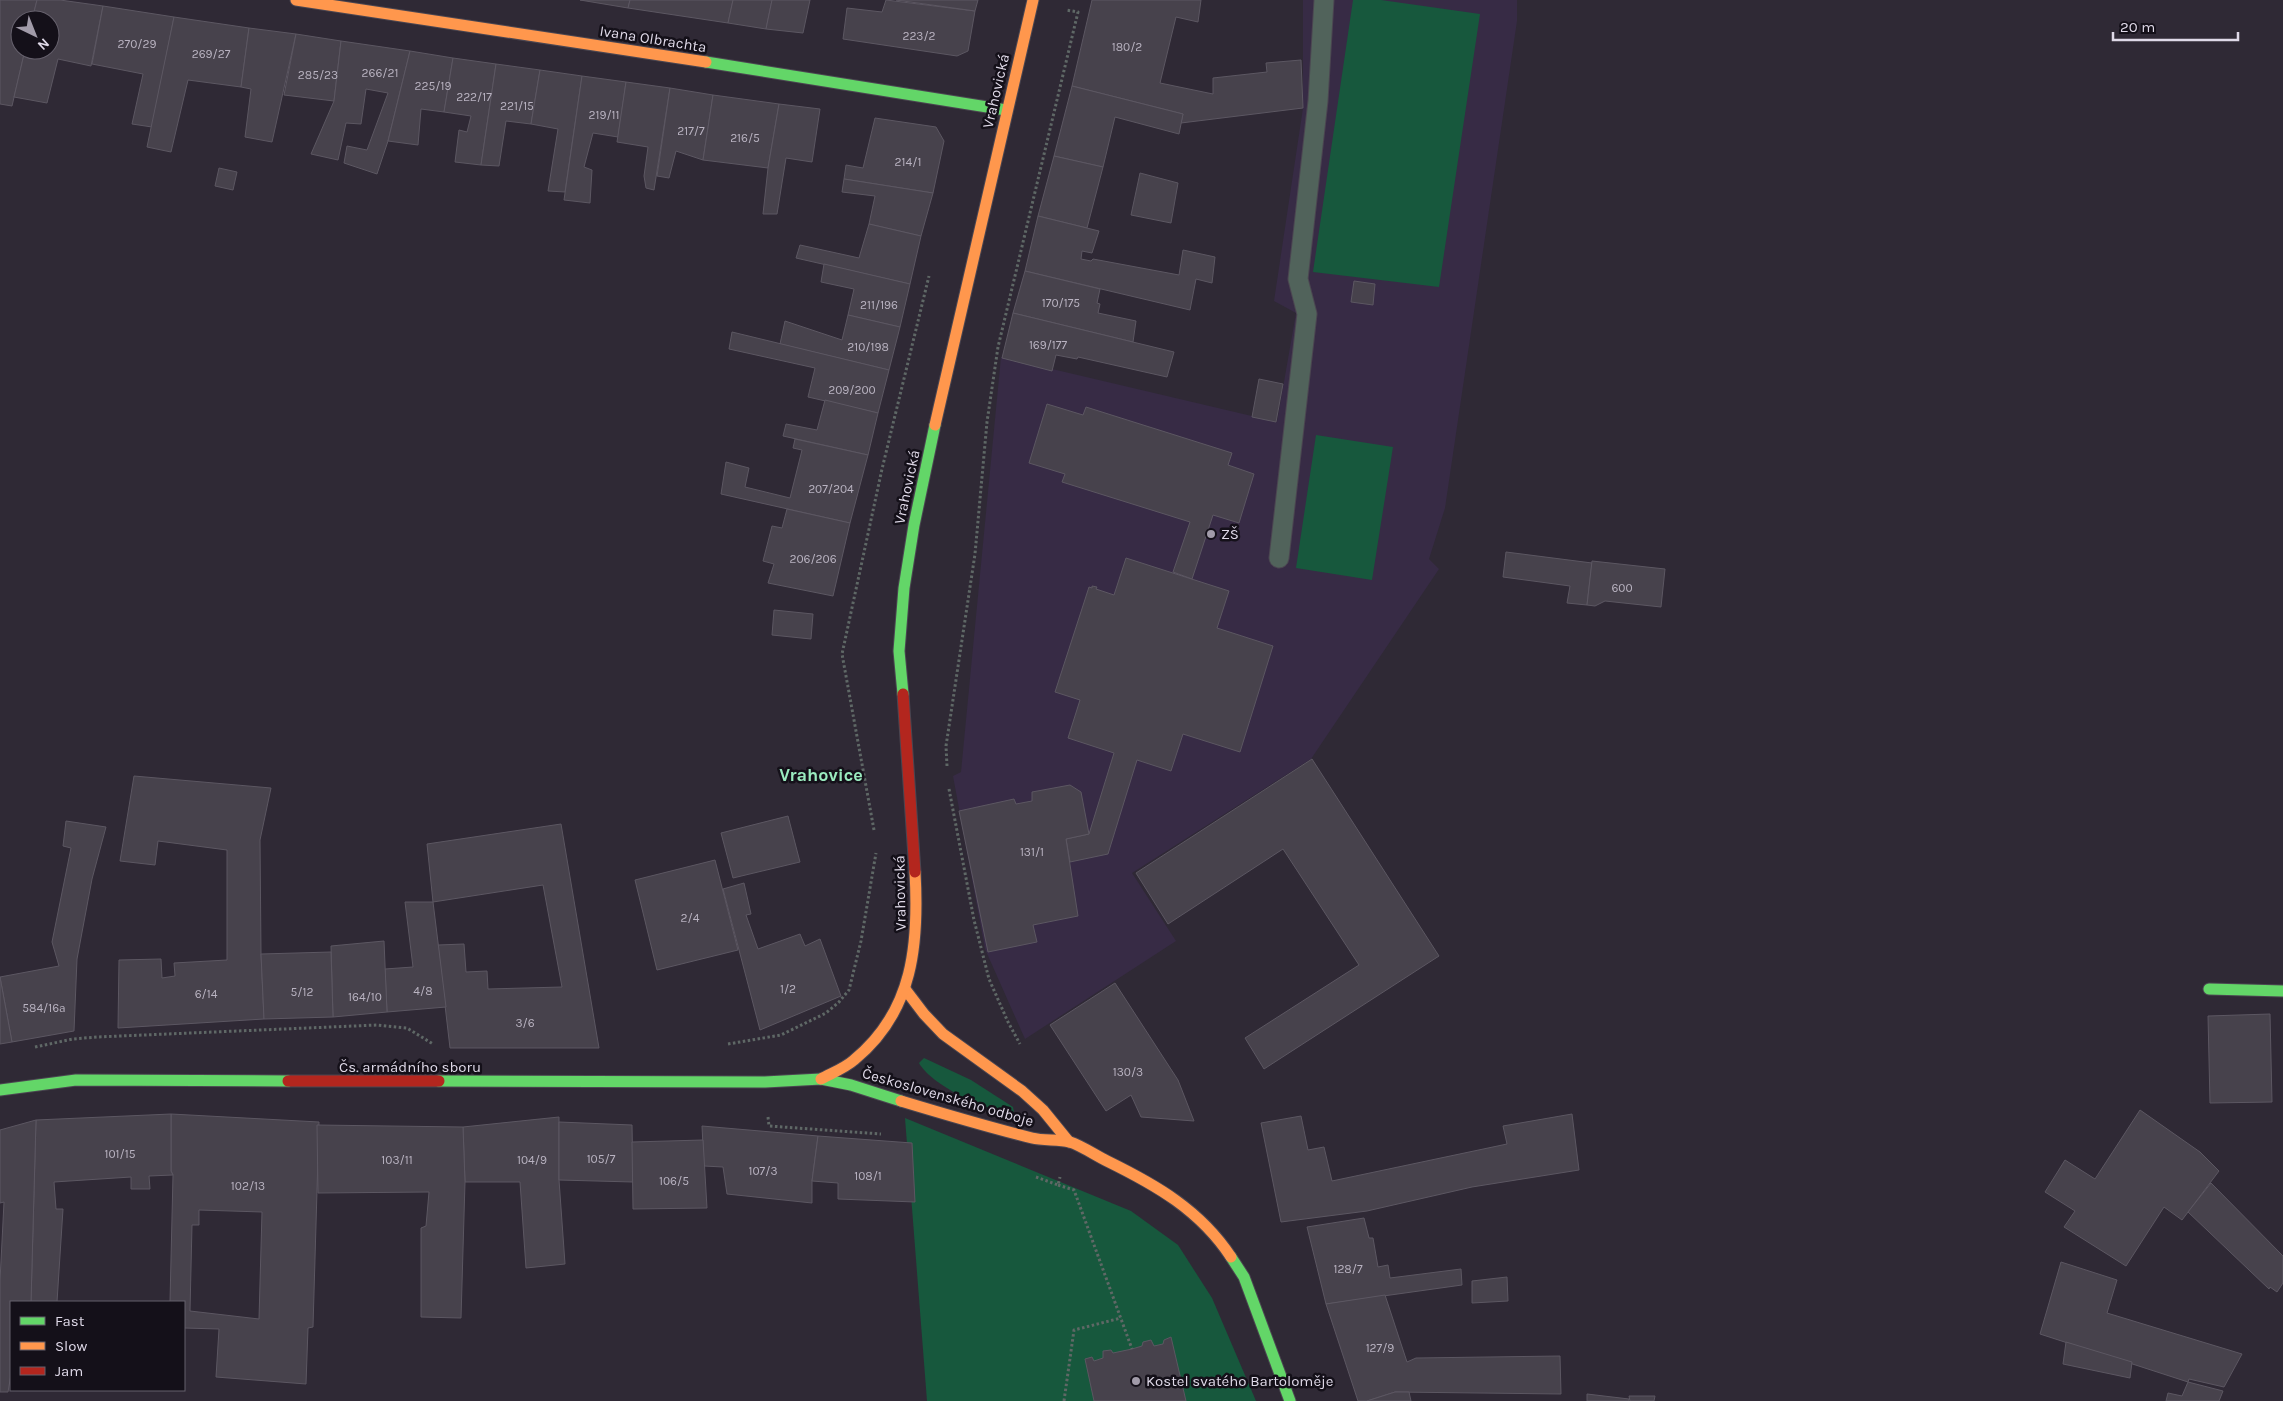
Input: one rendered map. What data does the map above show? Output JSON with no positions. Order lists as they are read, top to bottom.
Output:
{
  "streets": {
    "street": [
      "Ivana Olbrachta",
      "Vrahovická",
      "Čs. armádního sboru",
      "Československého odboje"
    ]
  },
  "crossings": [
    ["Ivana Olbrachta", "Vrahovická"],
    ["Vrahovická", "Čs. armádního sboru"],
    ["Vrahovická", "Československého odboje"],
    ["Čs. armádního sboru", "Československého odboje"]
  ],
  "districts": ["Vrahovice"],
  "places": ["ZŠ", "Kostel svatého Bartoloměje"],
  "house_numbers": [
    "223/2",
    "270/29",
    "180/2",
    "269/27",
    "266/21",
    "285/23",
    "225/19",
    "222/17",
    "221/15",
    "219/11",
    "217/7",
    "216/5",
    "214/1",
    "170/175",
    "211/196",
    "169/177",
    "210/198",
    "209/200",
    "207/204",
    "206/206",
    "600",
    "131/1",
    "2/4",
    "1/2",
    "4/8",
    "5/12",
    "6/14",
    "164/10",
    "584/16a",
    "3/6",
    "130/3",
    "101/15",
    "105/7",
    "103/11",
    "104/9",
    "107/3",
    "108/1",
    "106/5",
    "102/13",
    "128/7",
    "127/9"
  ],
  "legend": ["Fast", "Slow", "Jam"],
  "scale_bar": "20 m",
  "north": "bottom right"
}
